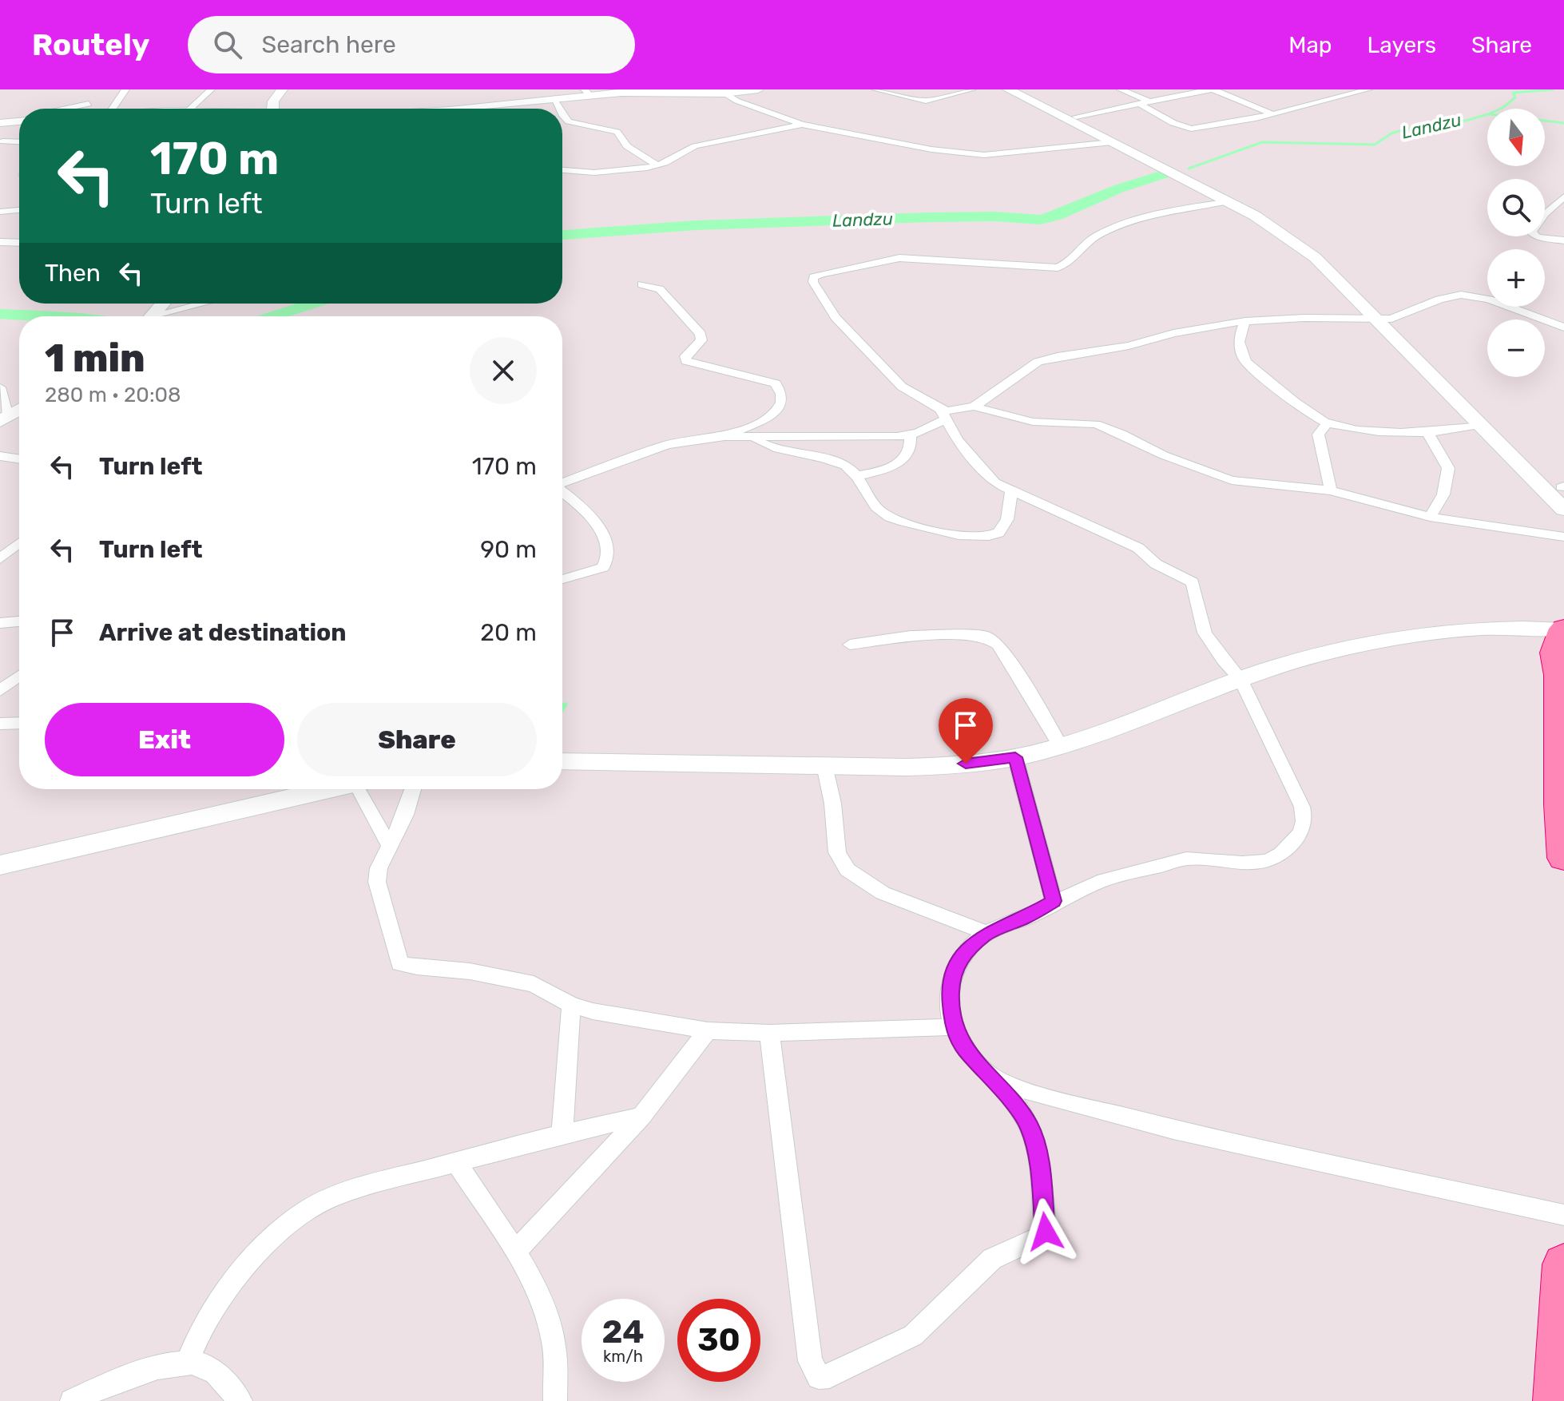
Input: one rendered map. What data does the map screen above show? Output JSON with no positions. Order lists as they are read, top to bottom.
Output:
{
  "water": ["Landzu"],
  "north": "bottom",
  "page": {
    "header": "Routely",
    "search": "Search here",
    "nav": ["Map", "Layers", "Share"],
    "map_buttons": ["+", "−"],
    "turn": ["170 m", "Turn left"],
    "then": "Then",
    "heading": ["1 min", "280 m · 20:08"],
    "list": [
      {
        "name": "Turn left",
        "value": "170 m"
      },
      {
        "name": "Turn left",
        "value": "90 m"
      },
      {
        "name": "Arrive at destination",
        "value": "20 m"
      }
    ],
    "buttons": ["Exit", "Share"],
    "speed": "24 km/h",
    "limit": "30"
  }
}
